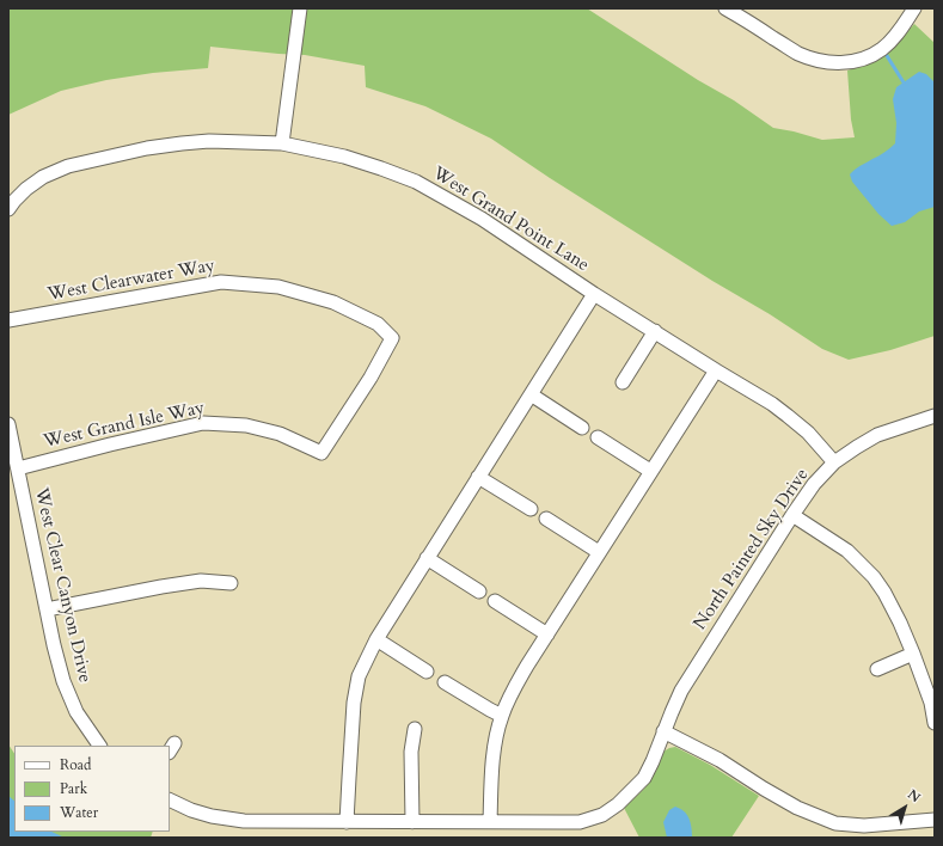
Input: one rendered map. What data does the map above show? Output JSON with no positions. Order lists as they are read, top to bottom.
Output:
{
  "streets": {
    "street": [
      "West Grand Point Lane",
      "West Clearwater Way",
      "West Grand Isle Way",
      "North Painted Sky Drive",
      "West Clear Canyon Drive"
    ]
  },
  "crossings": [
    ["West Grand Point Lane", "North Painted Sky Drive"],
    ["West Clearwater Way", "West Grand Isle Way"],
    ["West Grand Isle Way", "West Clear Canyon Drive"]
  ],
  "legend": ["Road", "Park", "Water"],
  "north": "top right"
}
